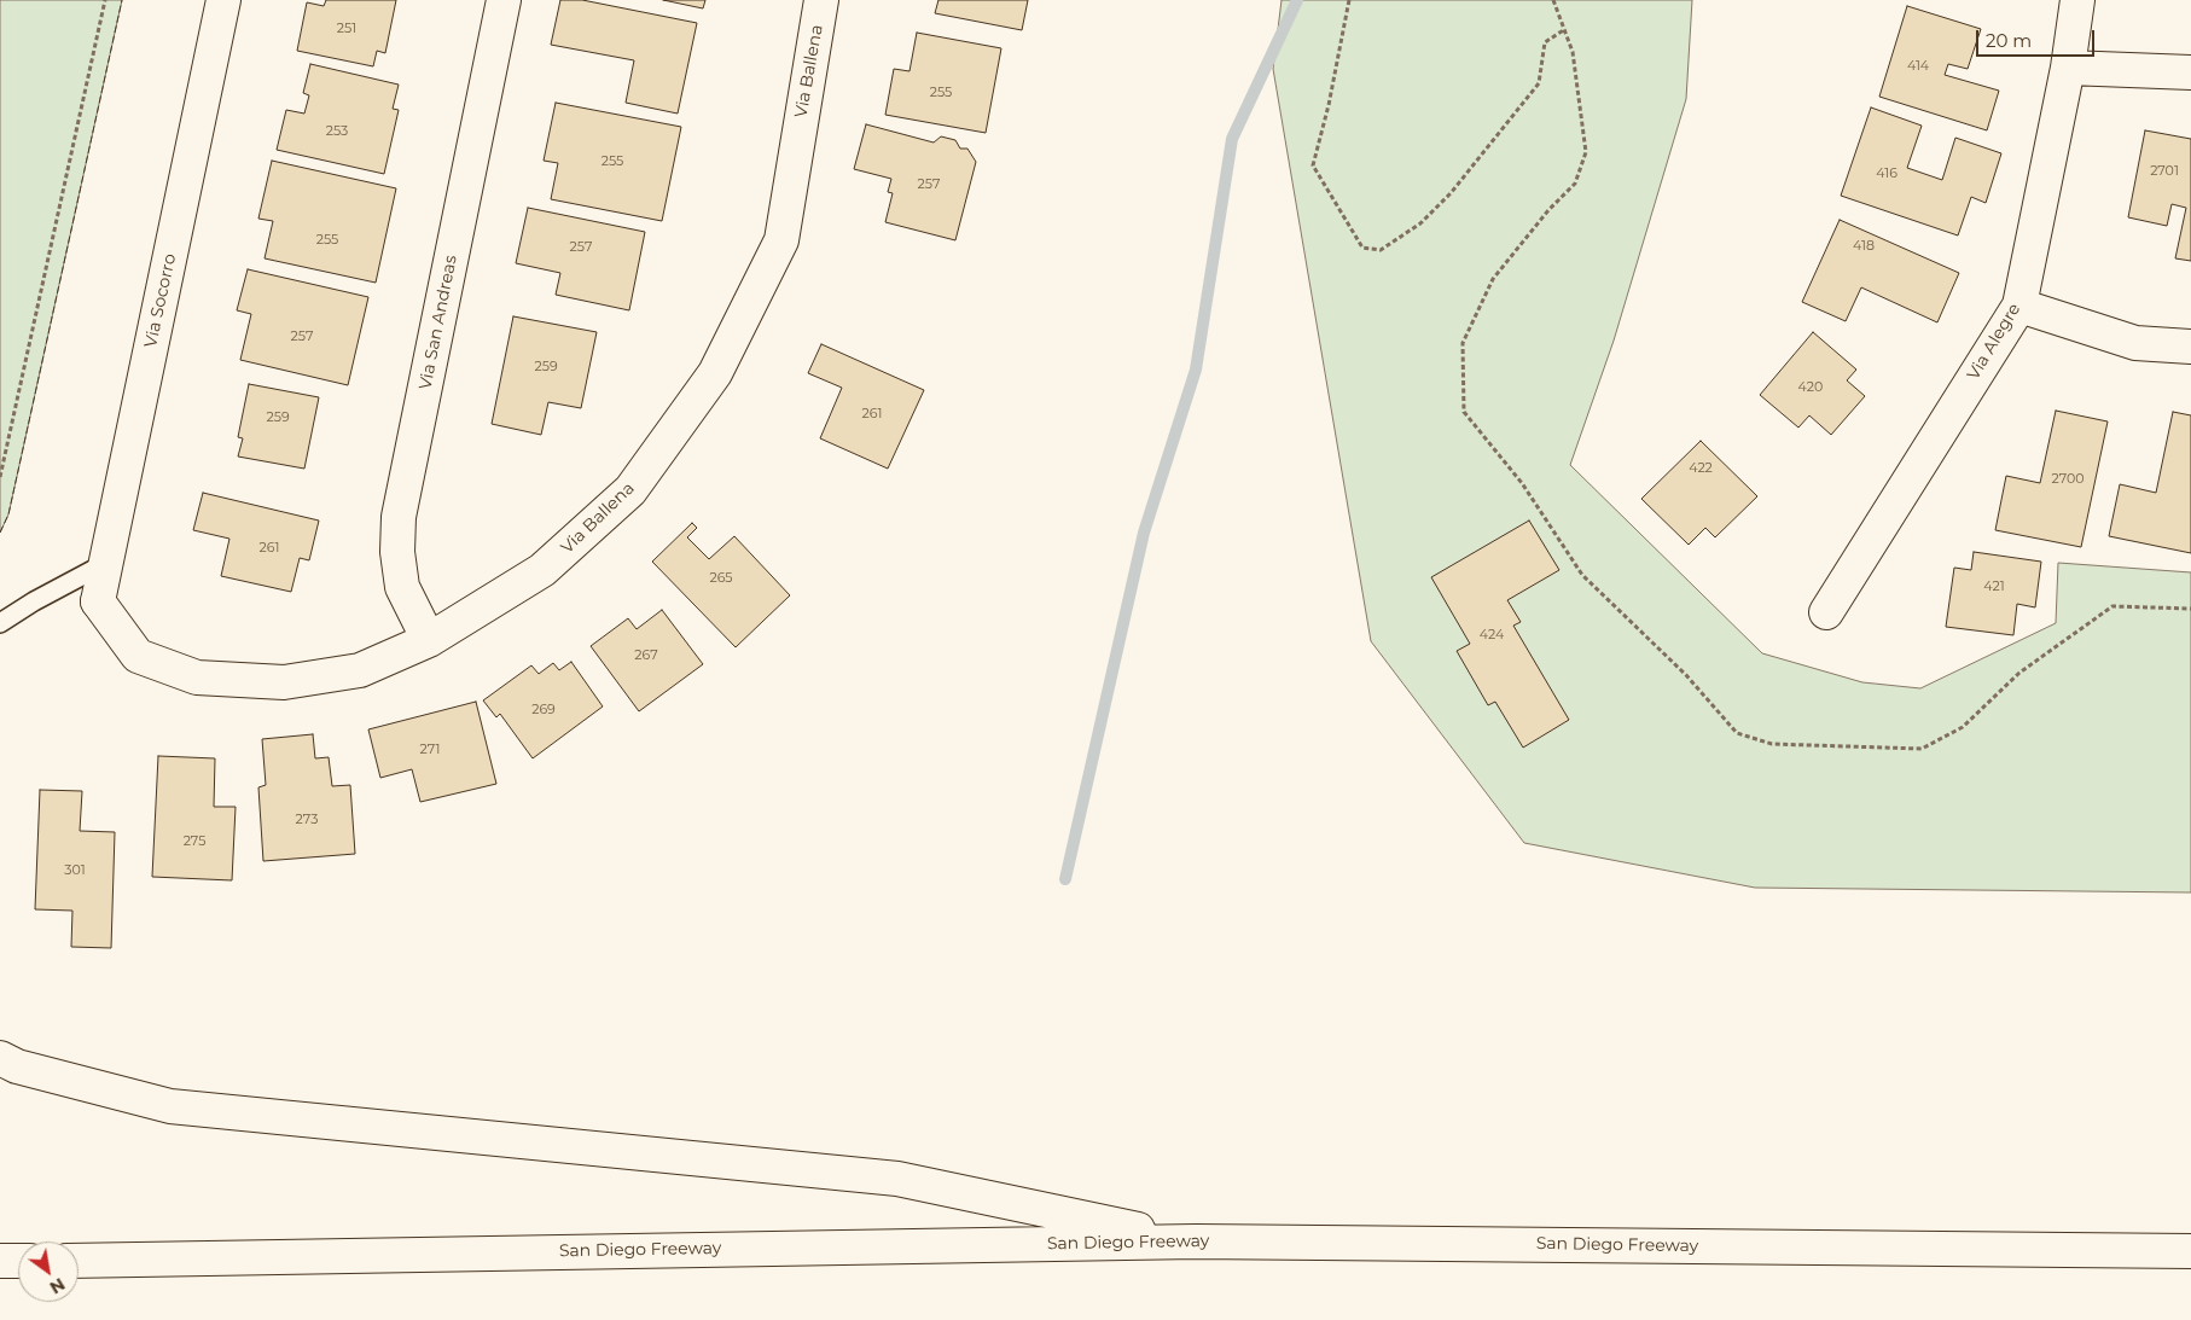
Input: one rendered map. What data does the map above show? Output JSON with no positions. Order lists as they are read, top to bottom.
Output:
{
  "streets": {
    "main road": [
      "Via Ballena",
      "Via Socorro",
      "Via San Andreas",
      "Via Alegre",
      "San Diego Freeway"
    ]
  },
  "crossings": [
    ["Via Ballena", "Via Socorro"],
    ["Via Ballena", "Via San Andreas"]
  ],
  "house_numbers": [
    "251",
    "414",
    "255",
    "253",
    "255",
    "2701",
    "416",
    "257",
    "255",
    "418",
    "257",
    "257",
    "259",
    "420",
    "261",
    "259",
    "422",
    "2700",
    "261",
    "265",
    "421",
    "424",
    "267",
    "269",
    "271",
    "273",
    "275",
    "301"
  ],
  "scale_bar": "20 m",
  "north": "bottom right"
}
